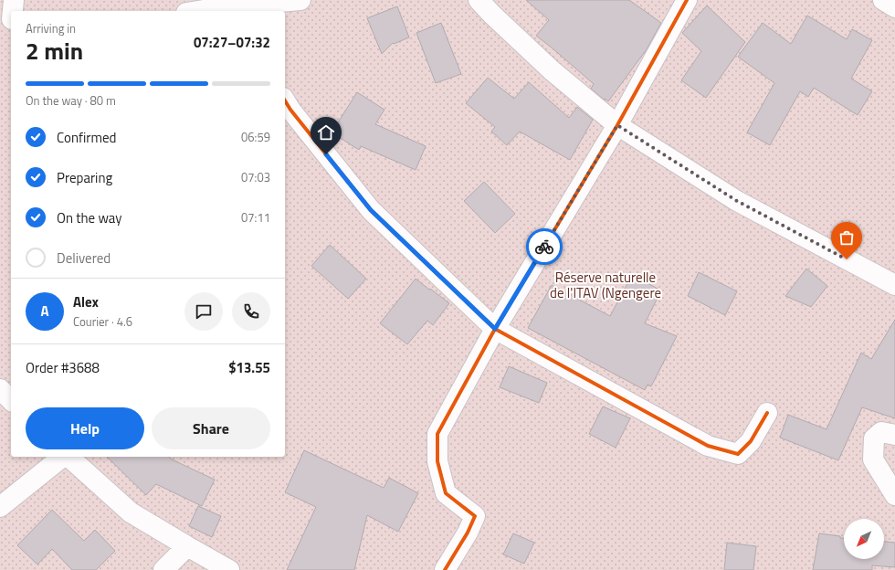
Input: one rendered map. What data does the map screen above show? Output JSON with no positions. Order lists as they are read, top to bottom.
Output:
{
  "parks": ["Réserve naturelle de l'ITAV (Ngengere"],
  "north": "bottom left",
  "page": {
    "heading": ["2 min", "Arriving in", "07:27–07:32"],
    "panel": [
      "Alex",
      "Courier · 4.6",
      "Order #3688",
      "$13.55"
    ],
    "bar": "On the way · 80 m",
    "list": [
      ["Confirmed", "06:59"],
      ["Preparing", "07:03"],
      ["On the way", "07:11"],
      "Delivered"
    ],
    "round": "A",
    "buttons": ["Help", "Share"]
  }
}
